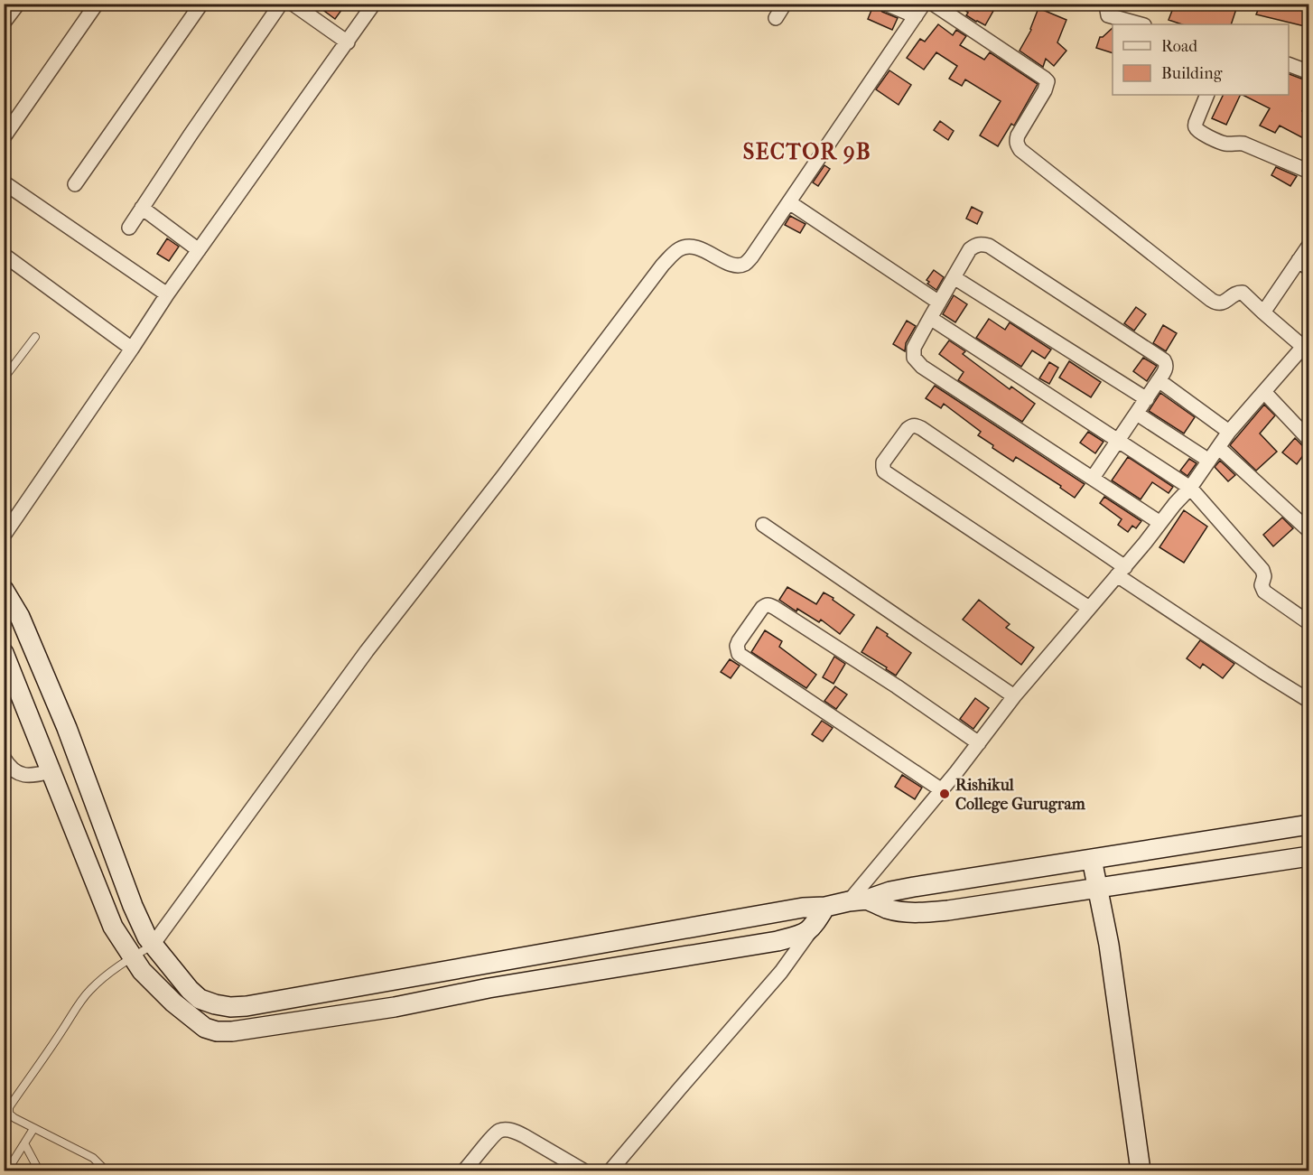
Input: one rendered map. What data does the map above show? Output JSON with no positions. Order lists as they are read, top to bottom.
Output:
{
  "districts": ["SECTOR 9B"],
  "places": ["Rishikul College Gurugram"],
  "legend": ["Road", "Building"]
}
